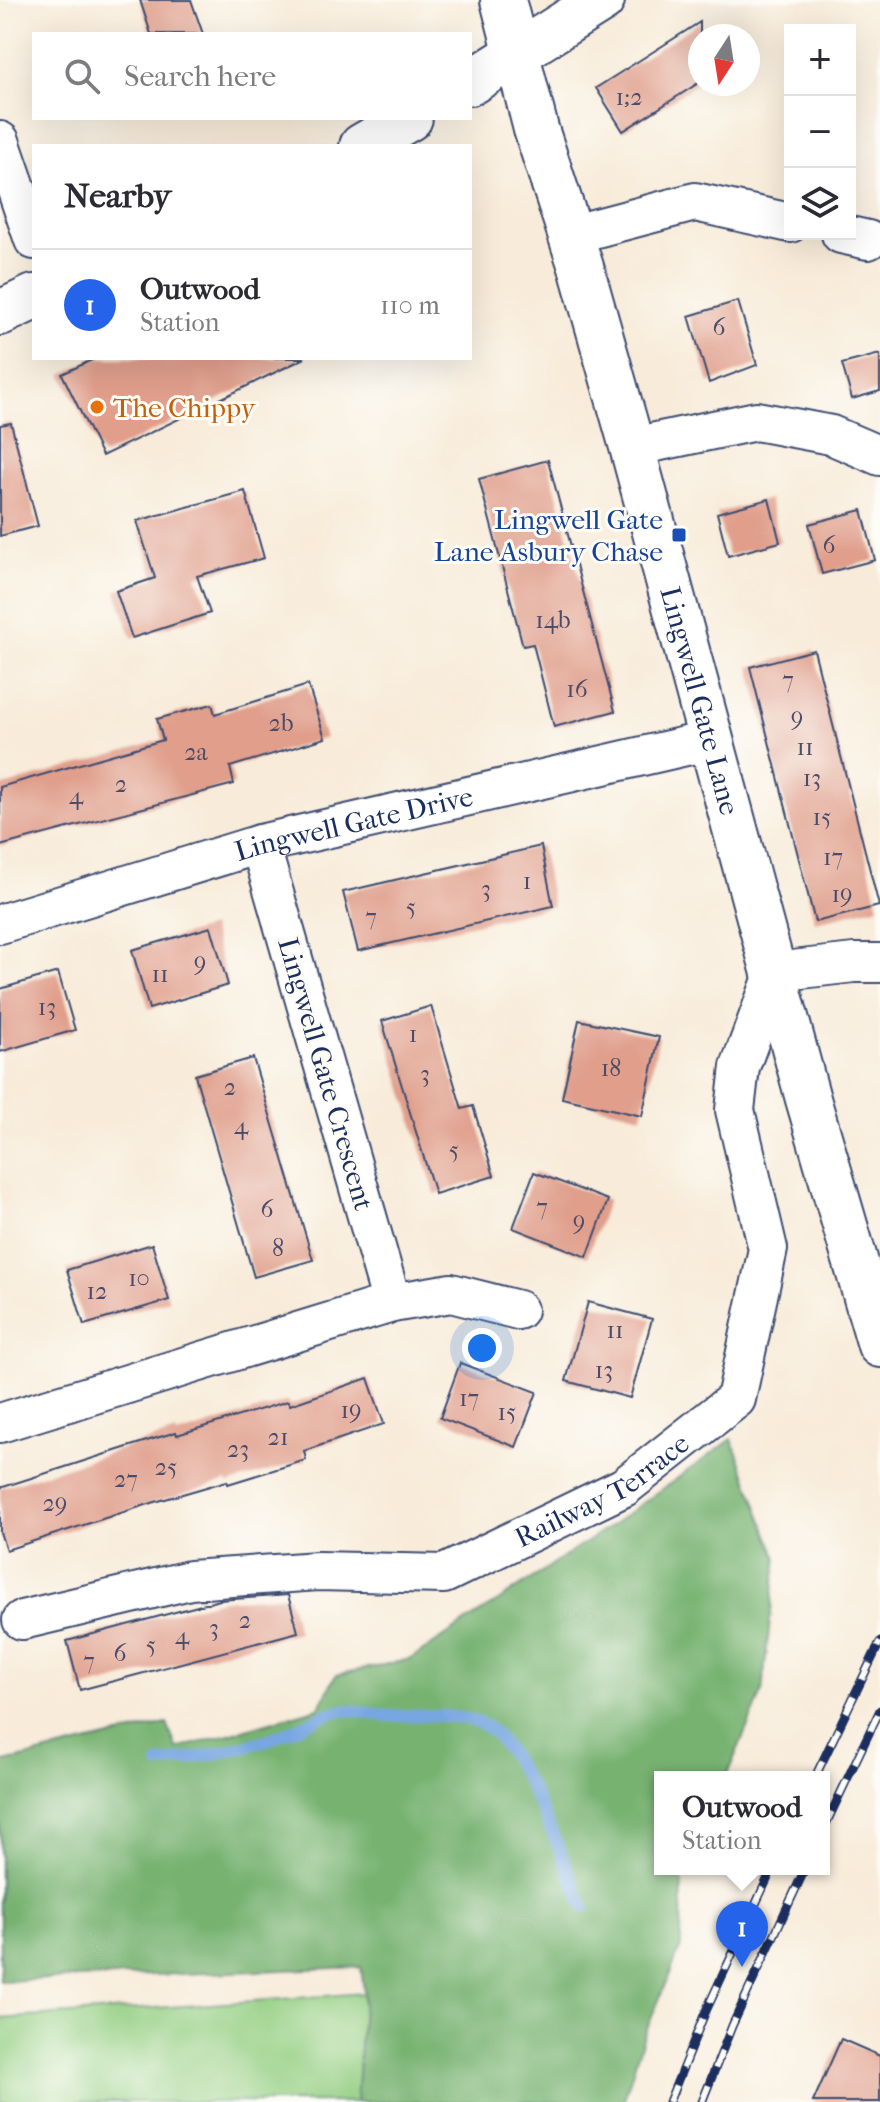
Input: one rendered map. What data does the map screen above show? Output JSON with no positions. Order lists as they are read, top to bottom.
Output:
{
  "streets": {
    "street": [
      "Lingwell Gate Lane",
      "Lingwell Gate Drive",
      "Lingwell Gate Crescent",
      "Railway Terrace"
    ]
  },
  "crossings": [
    ["Lingwell Gate Lane", "Lingwell Gate Drive"],
    ["Lingwell Gate Lane", "Railway Terrace"],
    ["Lingwell Gate Drive", "Lingwell Gate Crescent"]
  ],
  "places": {
    "other": ["The Chippy"],
    "transit": ["Lingwell Gate Lane Asbury Chase"]
  },
  "house_numbers": [
    "1;2",
    "6",
    "6",
    "14b",
    "7",
    "16",
    "9",
    "2b",
    "11",
    "2a",
    "13",
    "2",
    "4",
    "15",
    "17",
    "1",
    "3",
    "19",
    "5",
    "7",
    "9",
    "11",
    "13",
    "1",
    "18",
    "3",
    "2",
    "4",
    "5",
    "7",
    "6",
    "9",
    "8",
    "10",
    "12",
    "11",
    "13",
    "17",
    "19",
    "15",
    "21",
    "23",
    "25",
    "27",
    "29",
    "2",
    "3",
    "4",
    "5",
    "6",
    "7"
  ],
  "north": "bottom",
  "page": {
    "map_buttons": ["+", "−"],
    "search": "Search here",
    "heading": "Nearby",
    "list": [
      {
        "mark": "1",
        "name": "Outwood",
        "note": "Station",
        "value": "110 m"
      }
    ],
    "popup": ["Outwood", "Station"],
    "pins": "1"
  }
}
